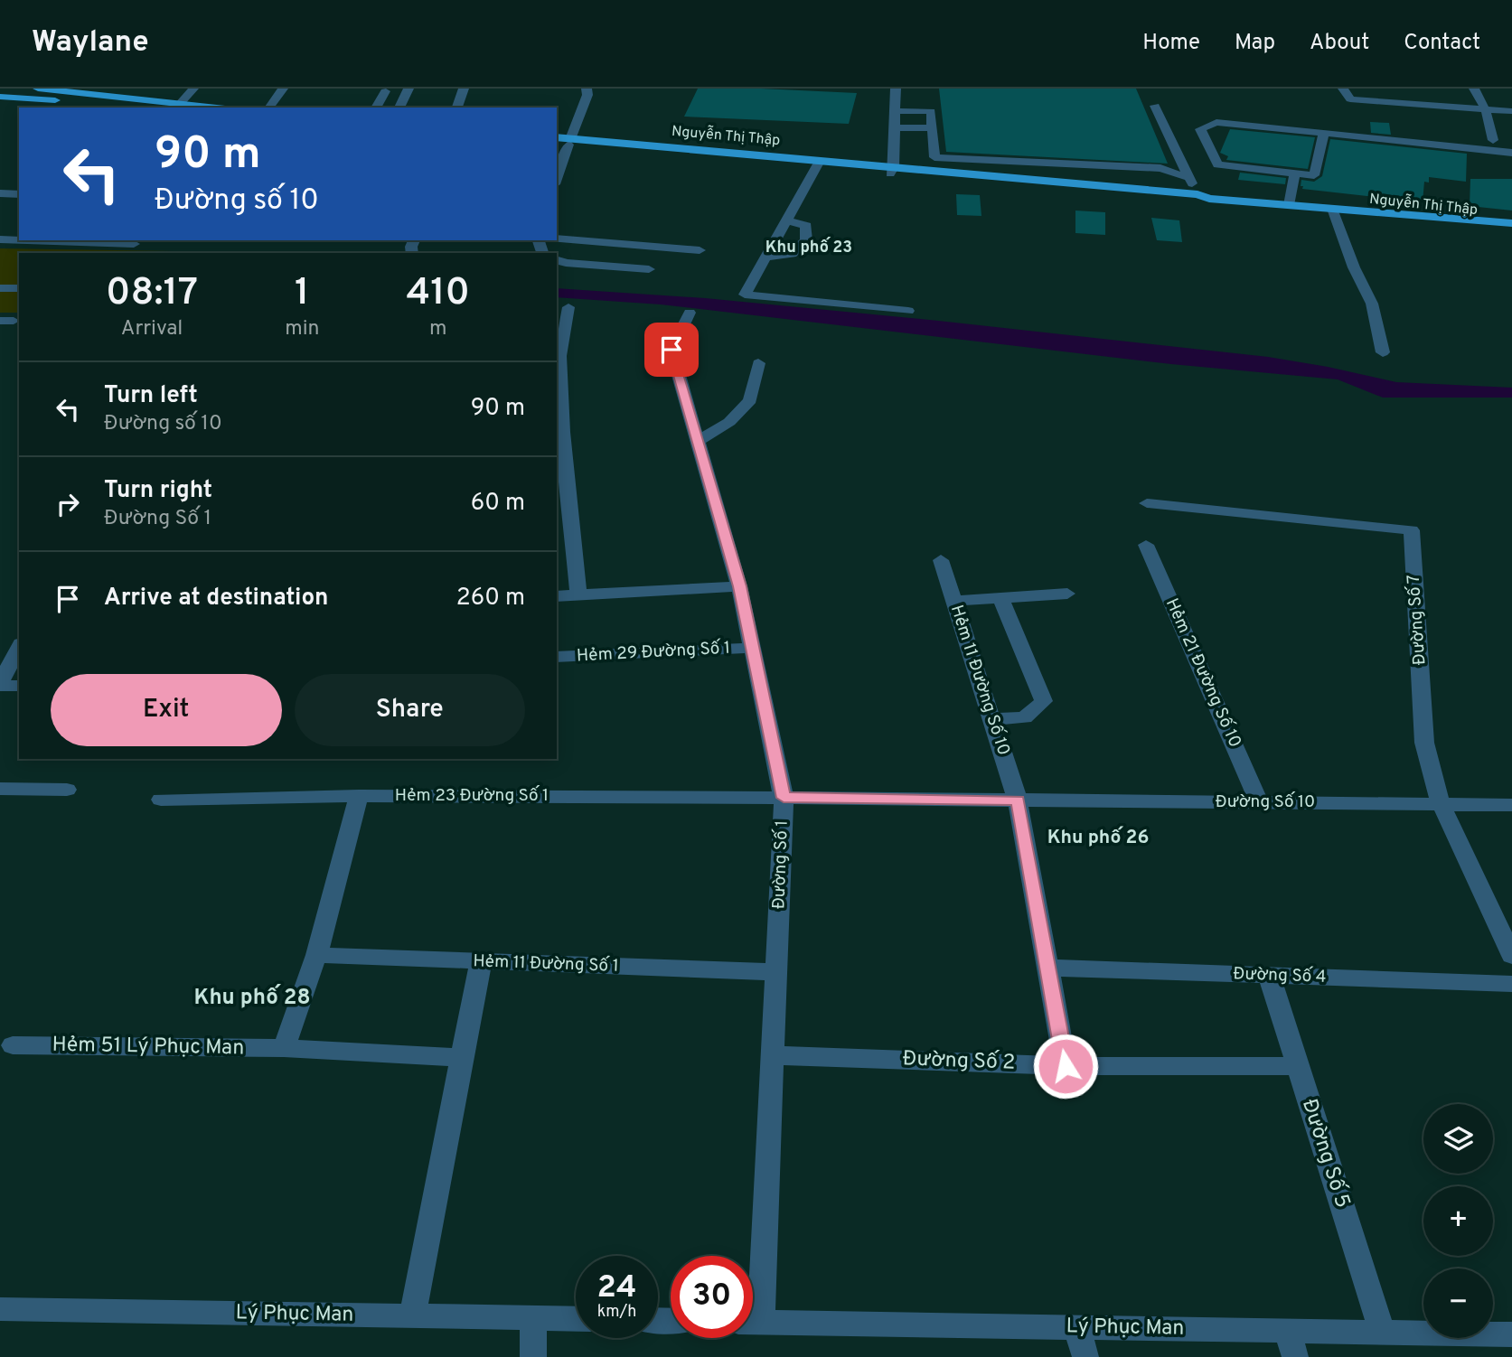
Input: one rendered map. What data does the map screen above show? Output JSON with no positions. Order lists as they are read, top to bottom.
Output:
{
  "streets": {
    "main road": ["Nguyễn Thị Thập"],
    "street": [
      "Đường Số 7",
      "Hẻm 29 Đường Số 1",
      "Hẻm 21 Đường Số 10",
      "Hẻm 11 Đường Số 10",
      "Hẻm 23 Đường Số 1",
      "Đường Số 10",
      "Đường Số 1",
      "Hẻm 11 Đường Số 1",
      "Đường Số 4",
      "Hẻm 51 Lý Phục Man",
      "Đường Số 2",
      "Đường Số 5",
      "Lý Phục Man"
    ]
  },
  "crossings": [
    ["Đường Số 7", "Đường Số 10"],
    ["Hẻm 29 Đường Số 1", "Đường Số 1"],
    ["Hẻm 21 Đường Số 10", "Đường Số 10"],
    ["Hẻm 11 Đường Số 10", "Đường Số 10"],
    ["Hẻm 11 Đường Số 10", "Đường Số 4"],
    ["Hẻm 11 Đường Số 10", "Đường Số 2"],
    ["Hẻm 23 Đường Số 1", "Đường Số 1"],
    ["Đường Số 1", "Hẻm 11 Đường Số 1"],
    ["Đường Số 1", "Đường Số 2"],
    ["Đường Số 4", "Đường Số 5"],
    ["Đường Số 2", "Đường Số 5"],
    ["Đường Số 5", "Lý Phục Man"]
  ],
  "districts": ["Khu phố 23", "Khu phố 26", "Khu phố 28"],
  "page": {
    "header": "Waylane",
    "nav": [
      "Home",
      "Map",
      "About",
      "Contact"
    ],
    "turn": ["90 m", "Đường số 10"],
    "eta": [
      "08:17",
      "Arrival",
      "1",
      "min",
      "410",
      "m"
    ],
    "list": [
      {
        "name": "Turn left",
        "note": "Đường số 10",
        "value": "90 m"
      },
      {
        "name": "Turn right",
        "note": "Đường Số 1",
        "value": "60 m"
      },
      {
        "name": "Arrive at destination",
        "value": "260 m"
      }
    ],
    "buttons": ["Exit", "Share"],
    "map_buttons": ["+", "−"],
    "speed": "24 km/h",
    "limit": "30"
  }
}
